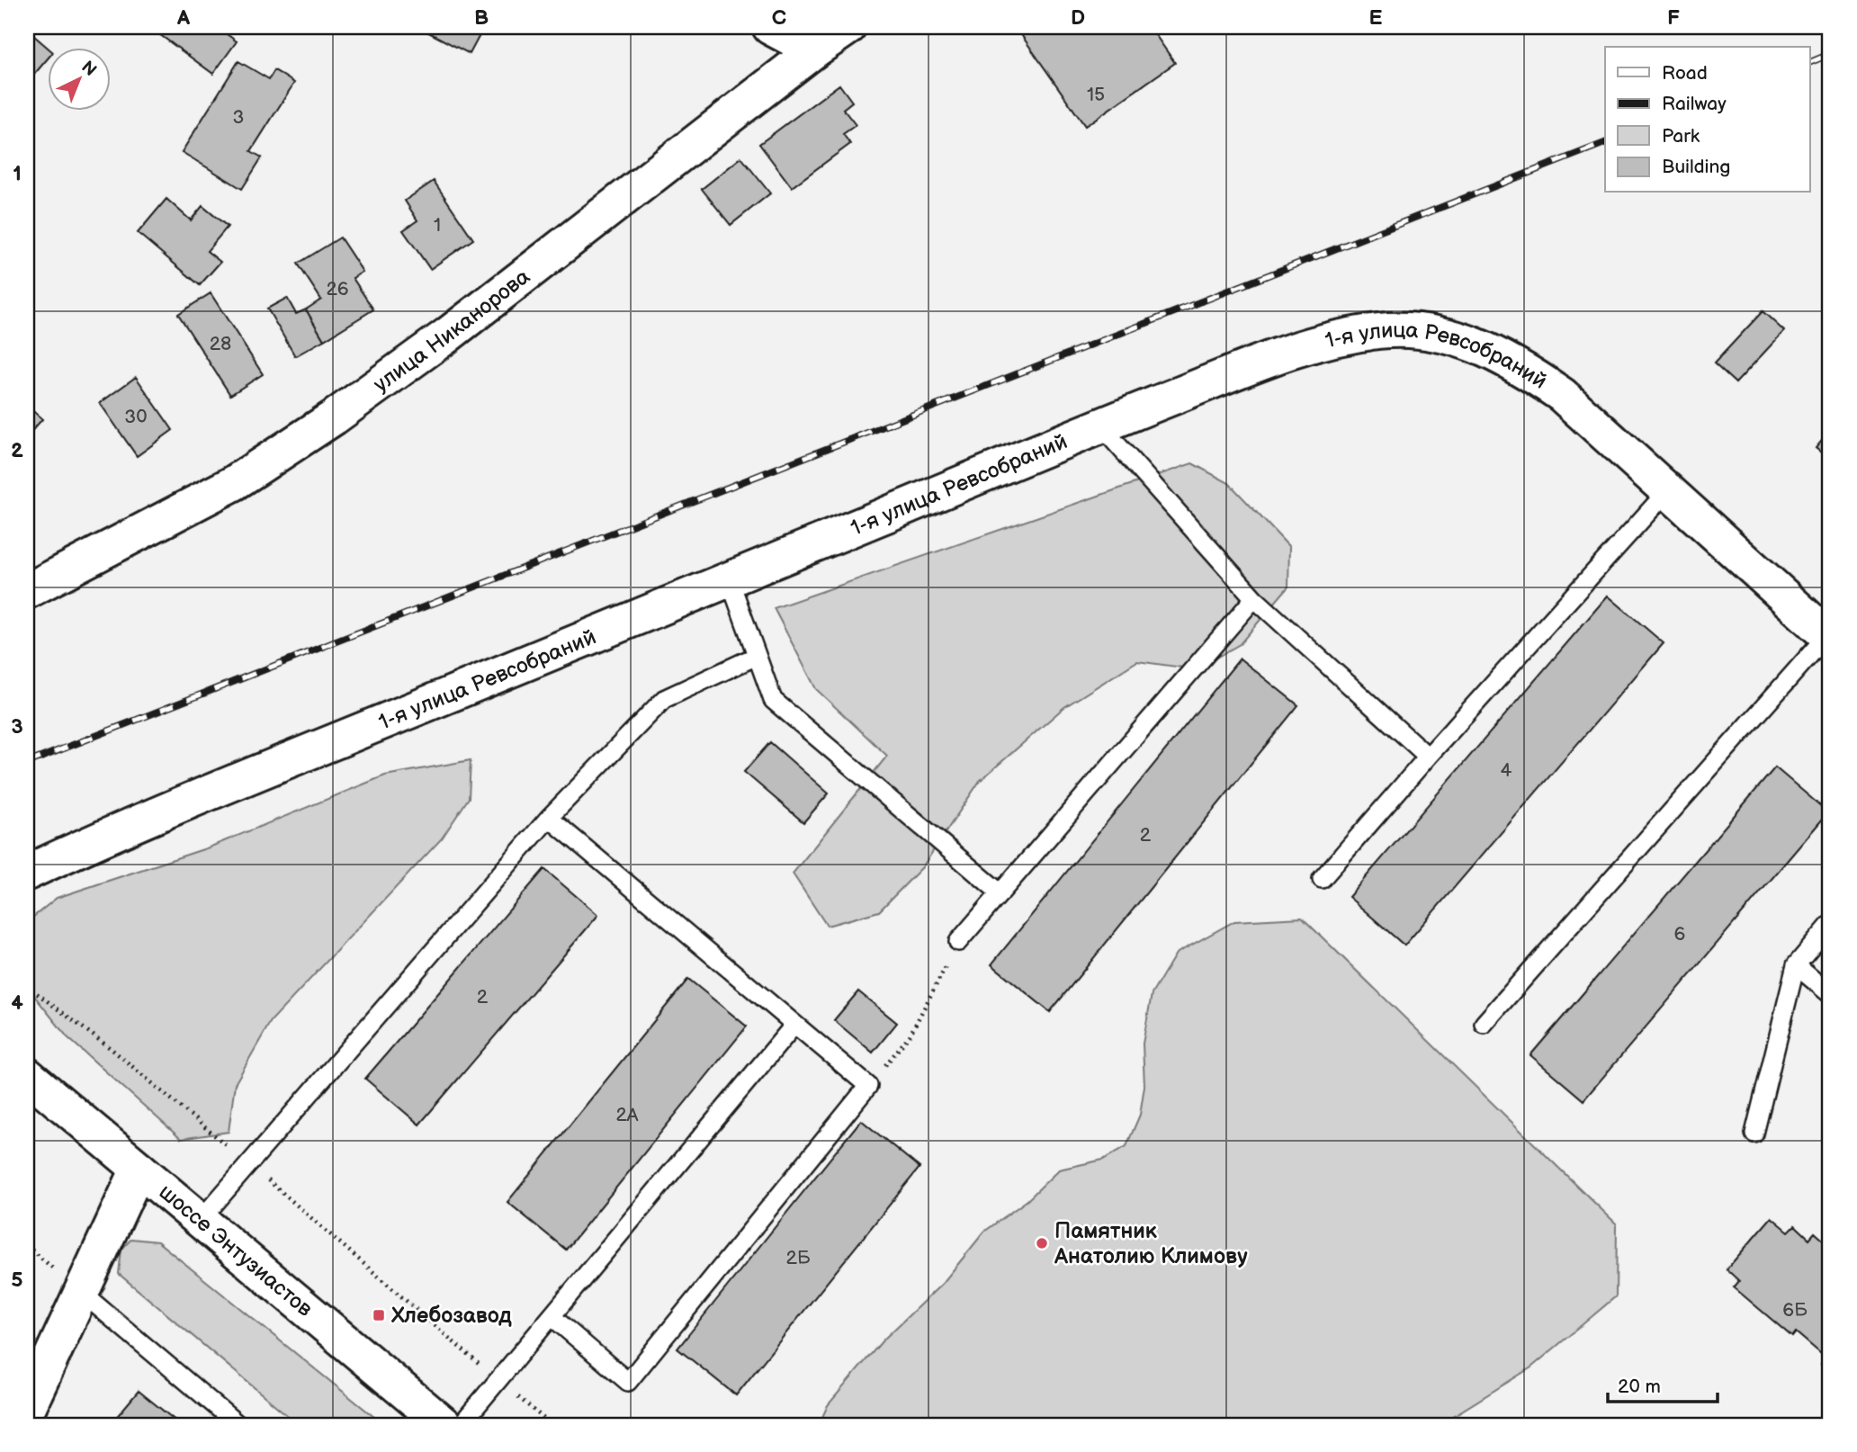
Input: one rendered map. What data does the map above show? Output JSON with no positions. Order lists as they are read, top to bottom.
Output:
{
  "streets": {
    "street": ["улица Никанорова", "1-я улица Ревсобраний", "шоссе Энтузиастов"]
  },
  "places": {
    "other": ["Памятник Анатолию Климову"],
    "transit": ["Хлебозавод"]
  },
  "house_numbers": [
    "15",
    "3",
    "1",
    "26",
    "28",
    "30",
    "4",
    "2",
    "6",
    "2",
    "2А",
    "2Б",
    "6Б"
  ],
  "legend": [
    "Road",
    "Railway",
    "Park",
    "Building"
  ],
  "scale_bar": "20 m",
  "north": "top right",
  "grid": {
    "columns": [
      "A",
      "B",
      "C",
      "D",
      "E",
      "F"
    ],
    "rows": [
      "1",
      "2",
      "3",
      "4",
      "5"
    ]
  }
}
